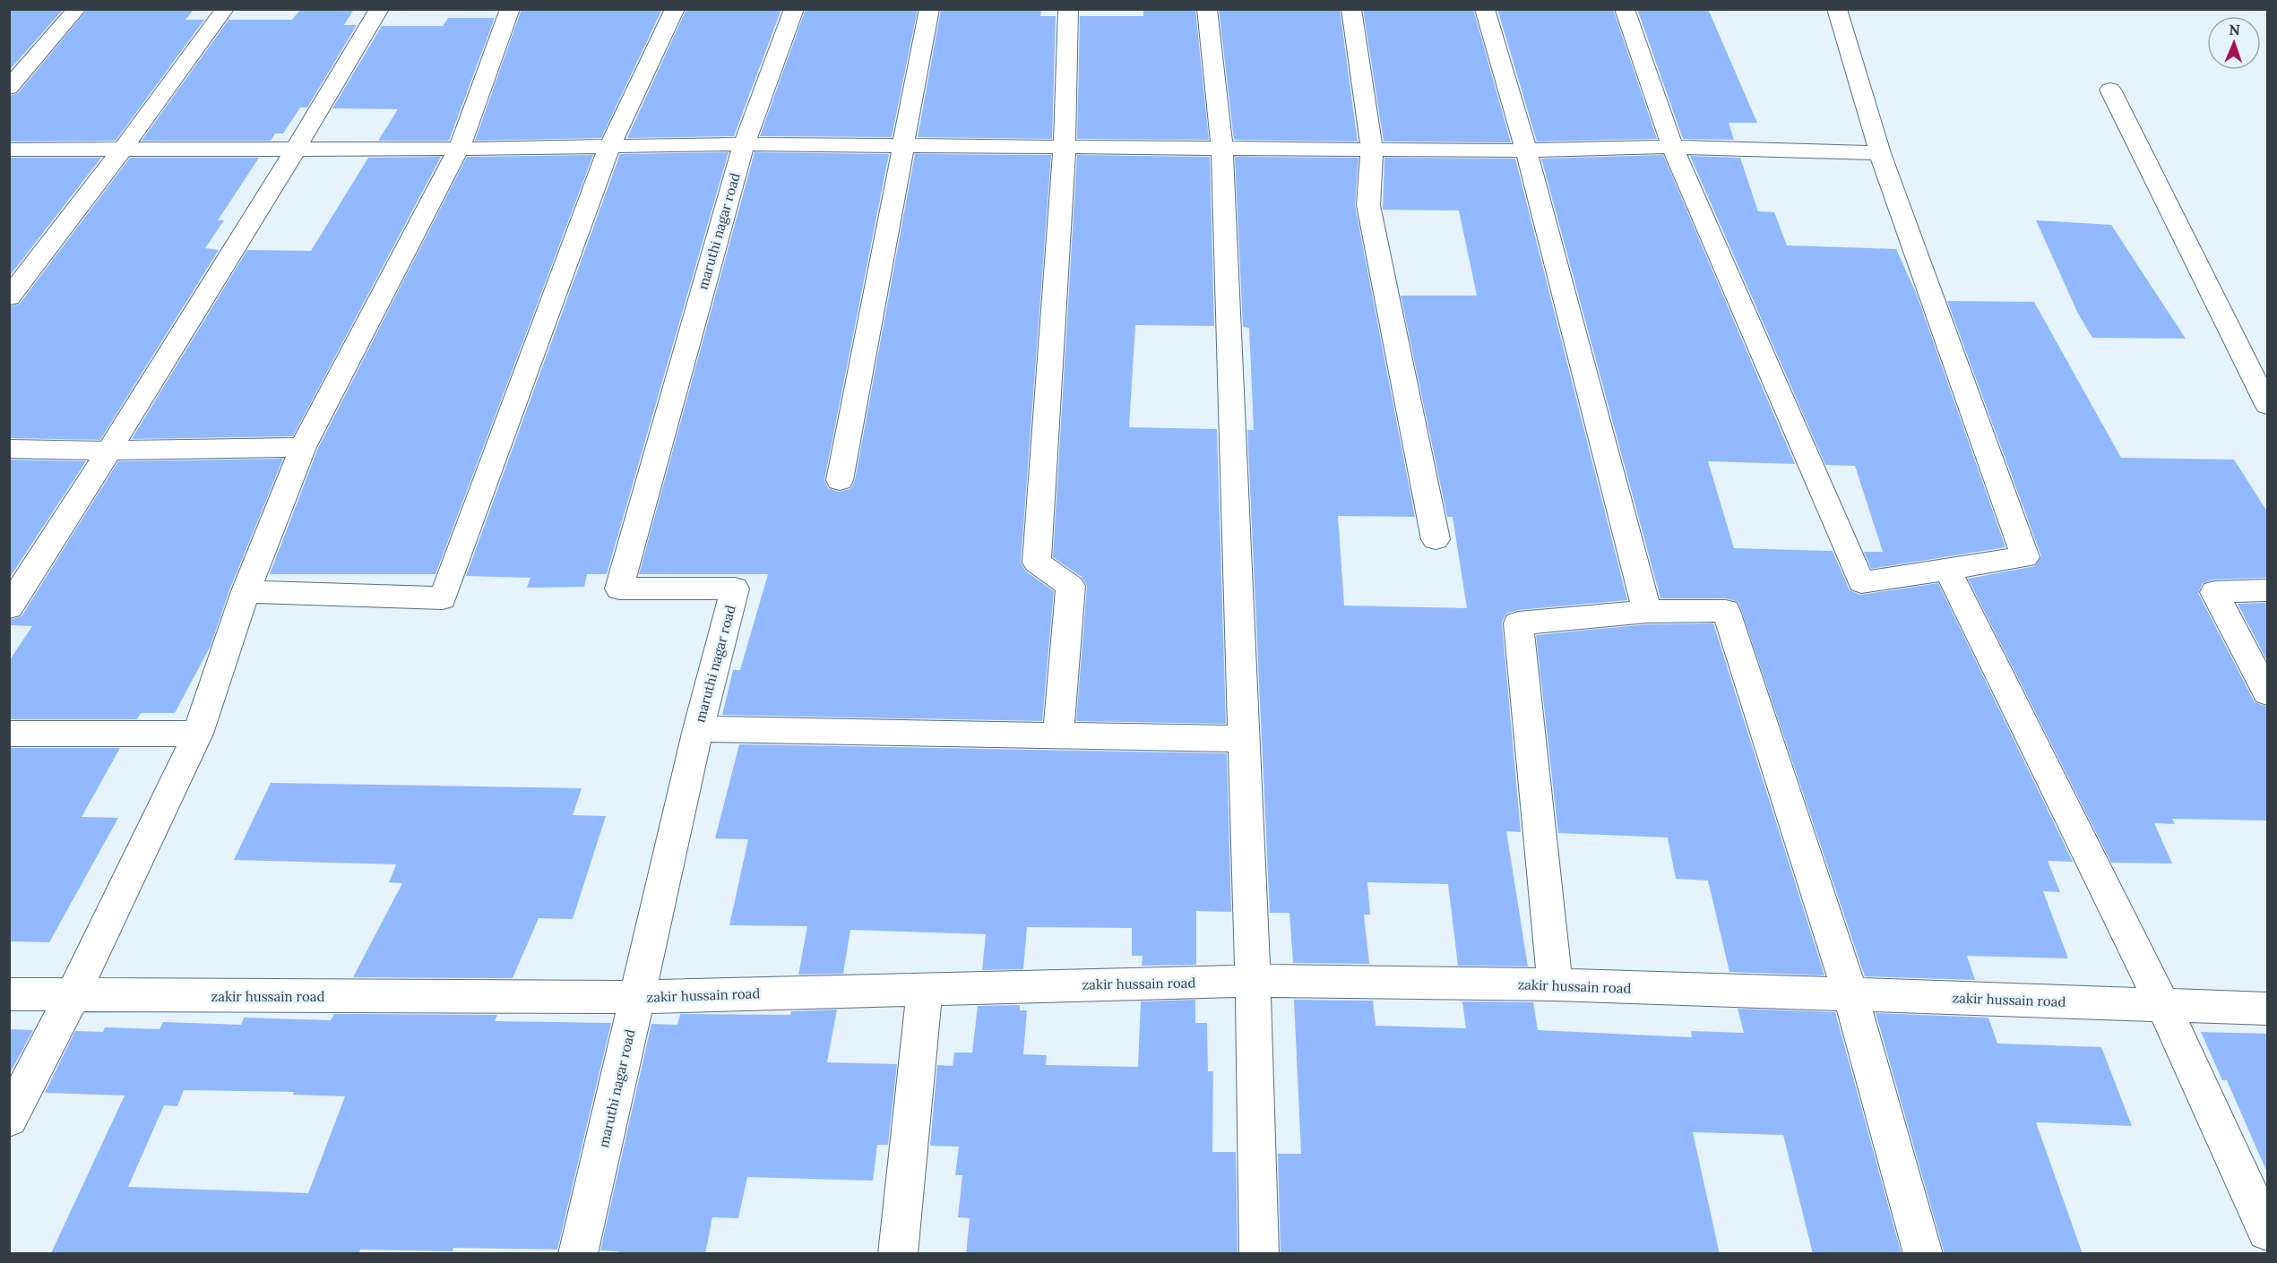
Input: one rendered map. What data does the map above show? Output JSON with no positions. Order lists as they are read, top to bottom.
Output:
{
  "streets": {
    "street": ["maruthi nagar road", "zakir hussain road"]
  },
  "crossings": [
    ["maruthi nagar road", "zakir hussain road"]
  ],
  "north": "top"
}
